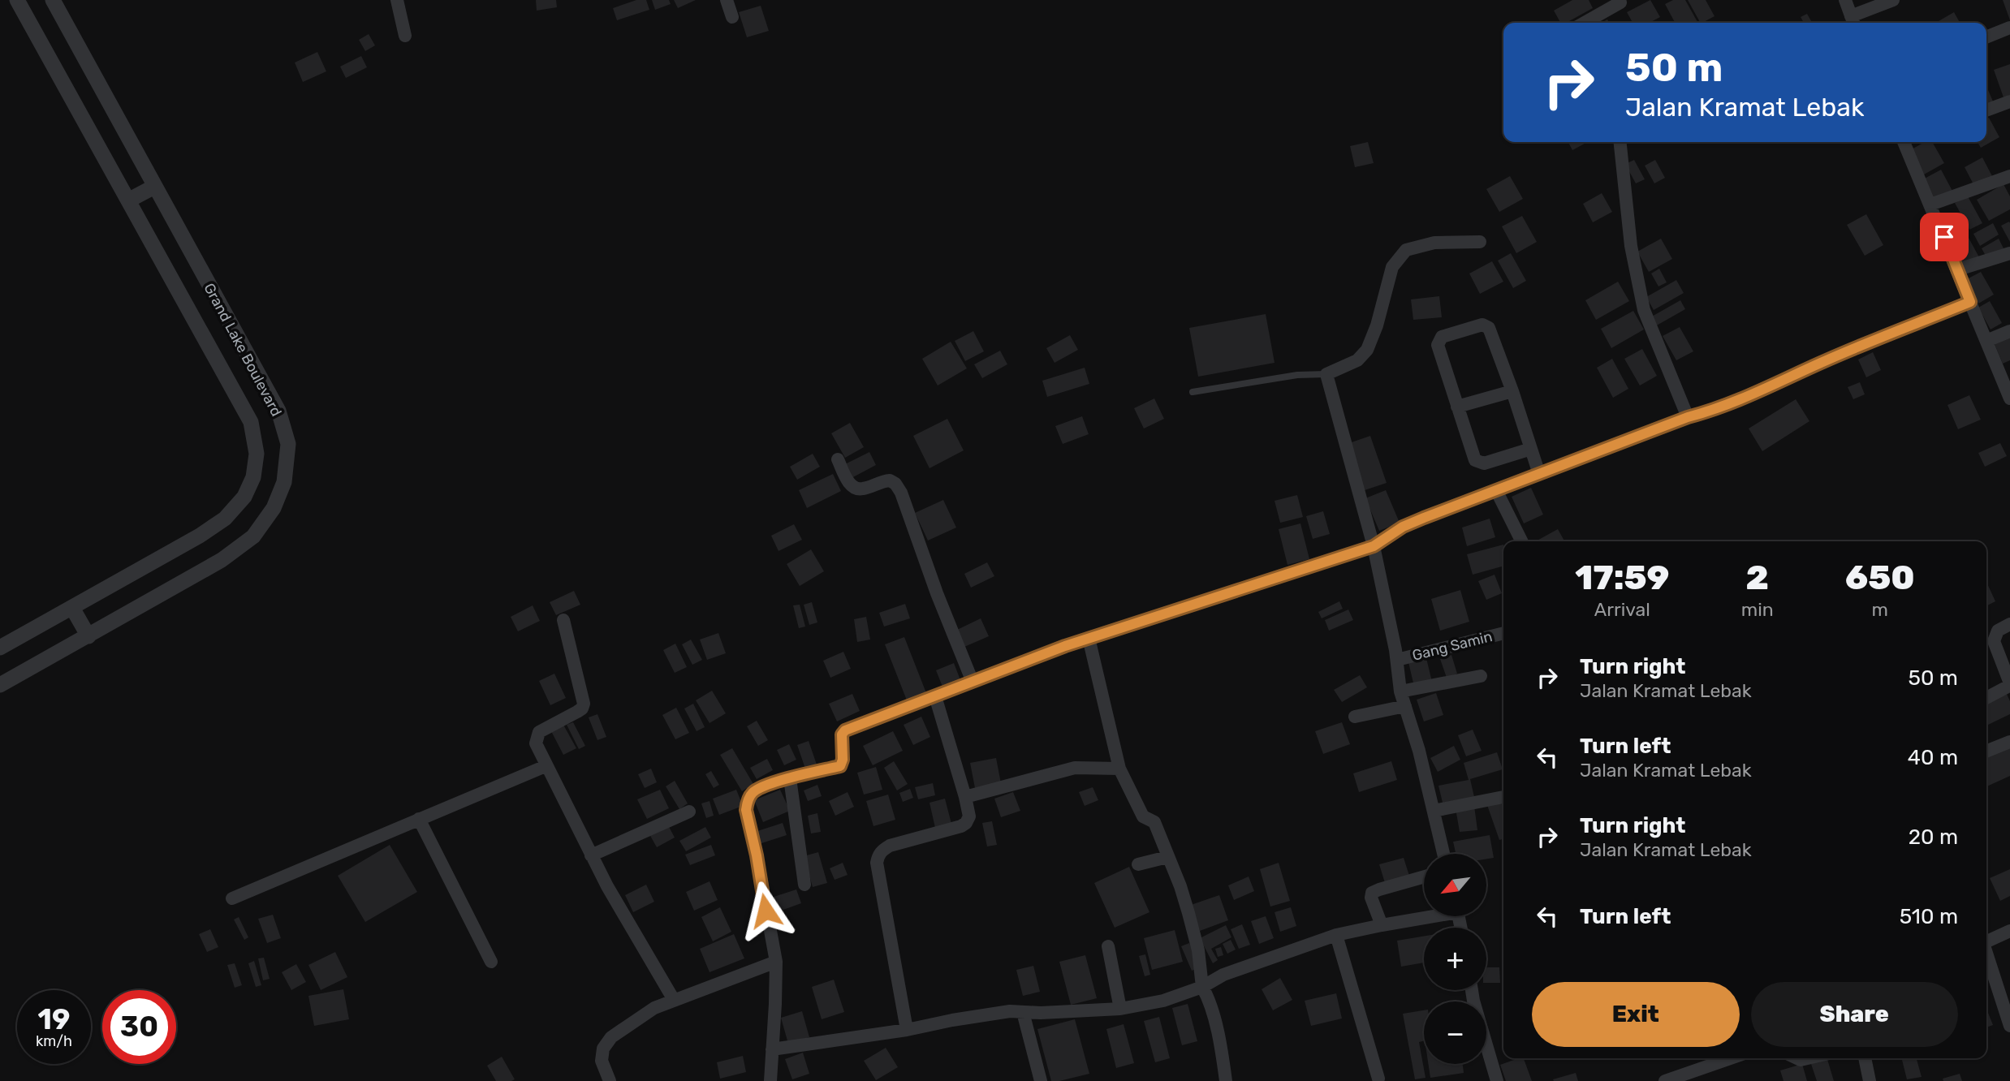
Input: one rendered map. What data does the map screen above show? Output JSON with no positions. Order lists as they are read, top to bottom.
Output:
{
  "streets": {
    "street": ["Grand Lake Boulevard", "Gang Samin"]
  },
  "north": "bottom left",
  "page": {
    "turn": ["50 m", "Jalan Kramat Lebak"],
    "eta": [
      "17:59",
      "Arrival",
      "2",
      "min",
      "650",
      "m"
    ],
    "list": [
      {
        "name": "Turn right",
        "note": "Jalan Kramat Lebak",
        "value": "50 m"
      },
      {
        "name": "Turn left",
        "note": "Jalan Kramat Lebak",
        "value": "40 m"
      },
      {
        "name": "Turn right",
        "note": "Jalan Kramat Lebak",
        "value": "20 m"
      },
      {
        "name": "Turn left",
        "value": "510 m"
      }
    ],
    "map_buttons": ["+", "−"],
    "buttons": ["Exit", "Share"],
    "speed": "19 km/h",
    "limit": "30"
  }
}
